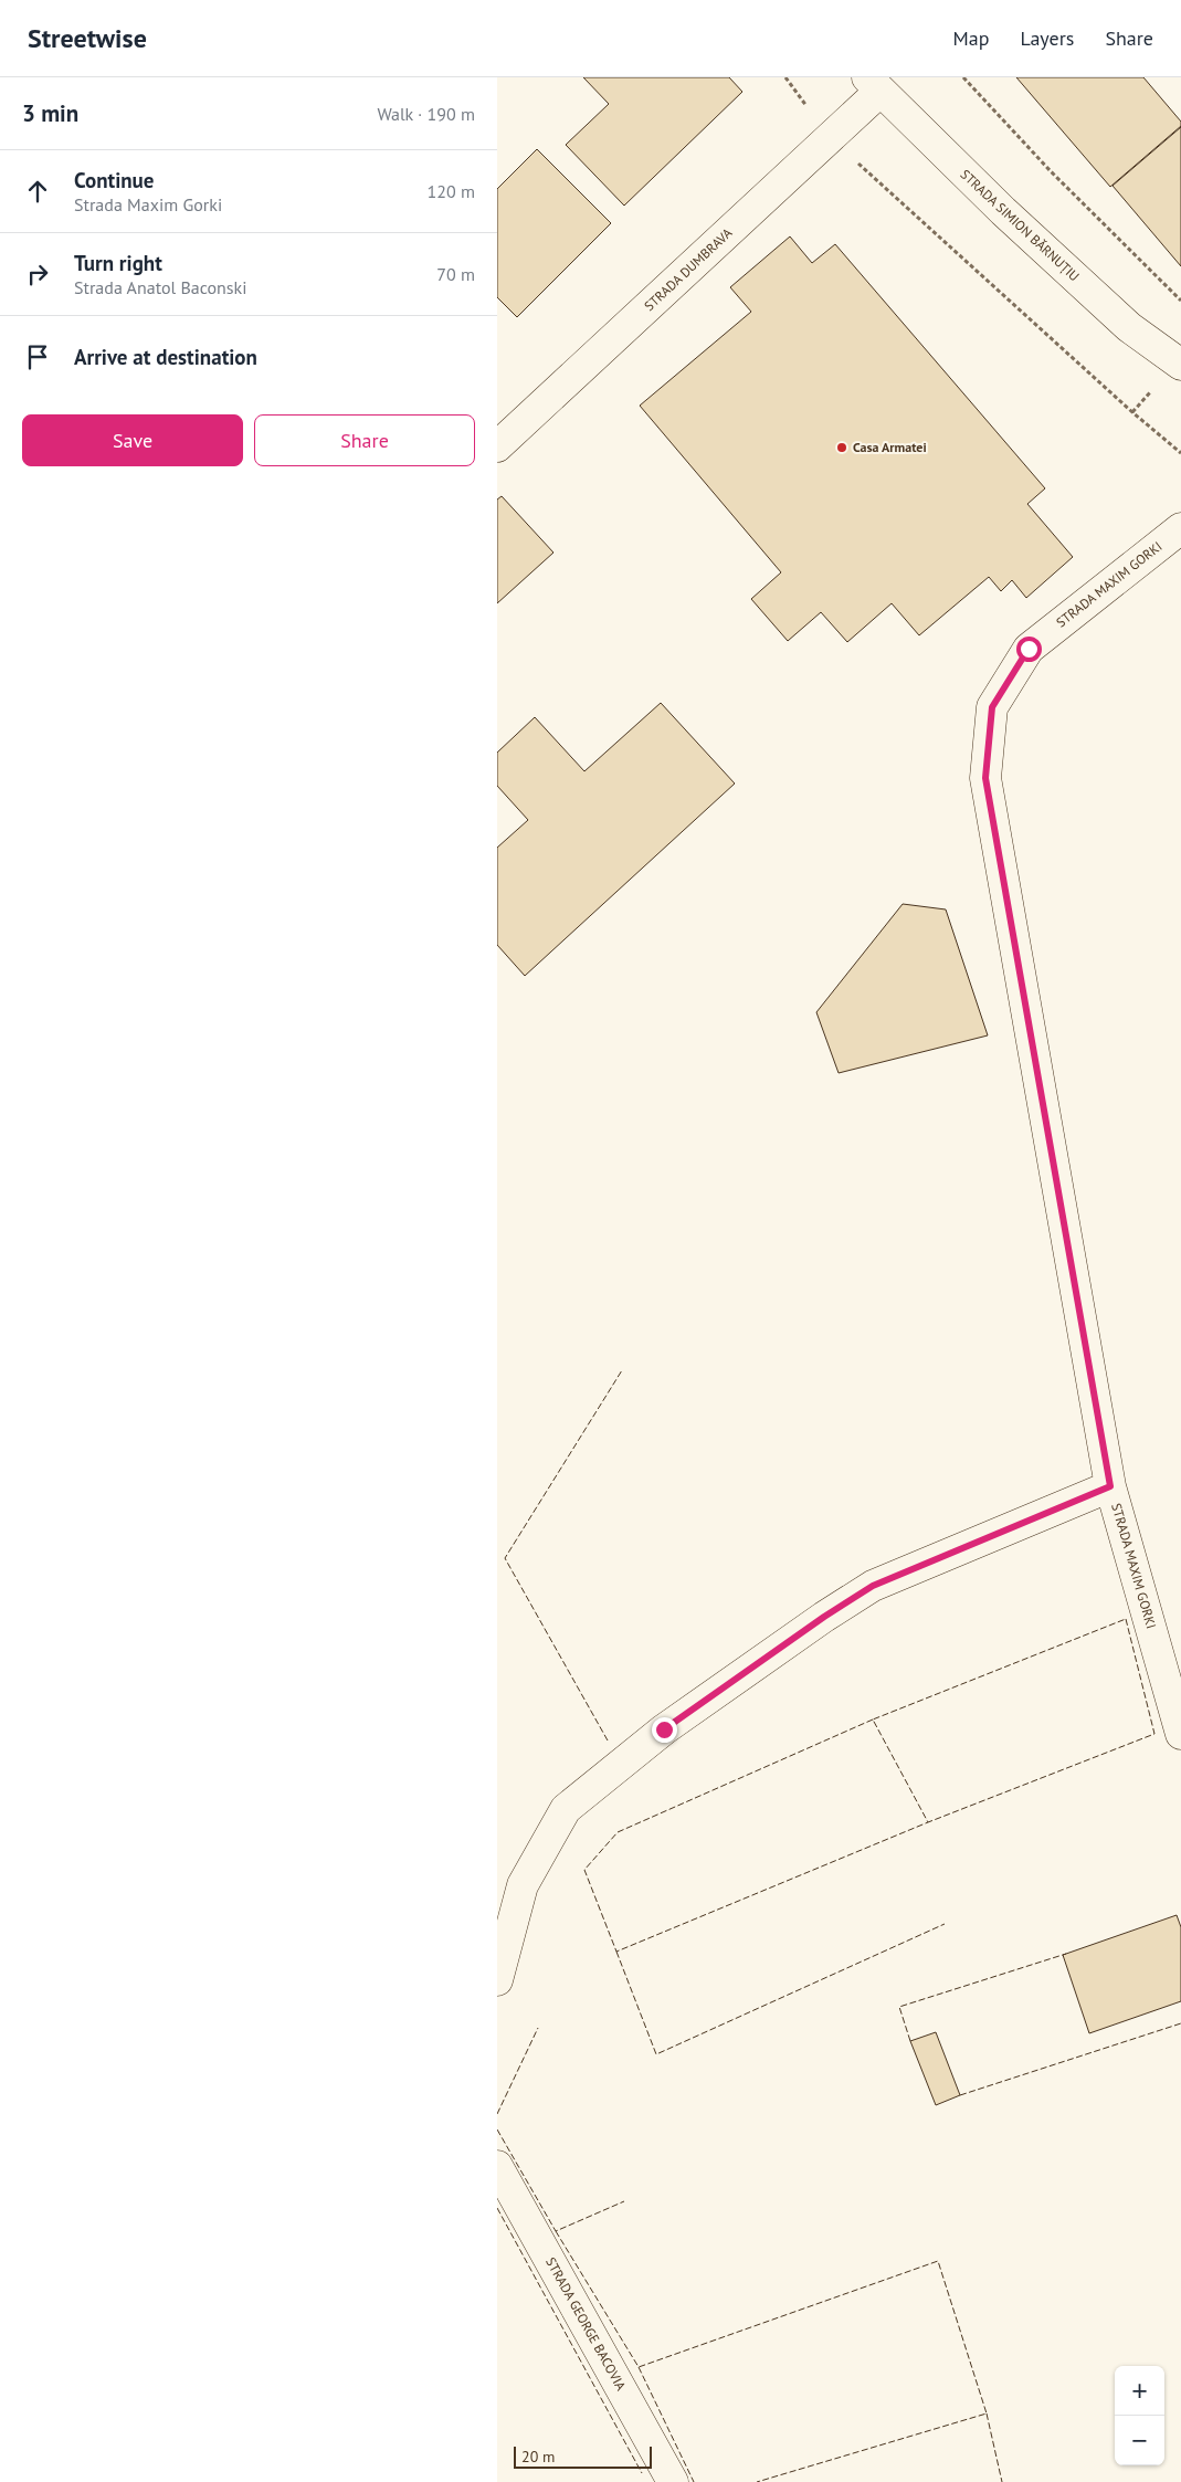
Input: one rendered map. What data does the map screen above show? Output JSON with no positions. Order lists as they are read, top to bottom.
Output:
{
  "streets": {
    "street": [
      "STRADA SIMION BĂRNUȚIU",
      "STRADA DUMBRAVA",
      "STRADA MAXIM GORKI",
      "STRADA GEORGE BACOVIA"
    ]
  },
  "crossings": [
    ["STRADA SIMION BĂRNUȚIU", "STRADA DUMBRAVA"]
  ],
  "places": ["Casa Armatei"],
  "scale_bar": "20 m",
  "page": {
    "header": "Streetwise",
    "nav": ["Map", "Layers", "Share"],
    "heading": ["3 min", "Walk · 190 m"],
    "list": [
      ["Continue", "Strada Maxim Gorki", "120 m"],
      ["Turn right", "Strada Anatol Baconski", "70 m"],
      "Arrive at destination"
    ],
    "buttons": ["Save", "Share"],
    "map_buttons": ["+", "−"],
    "scale": "20 m"
  }
}
